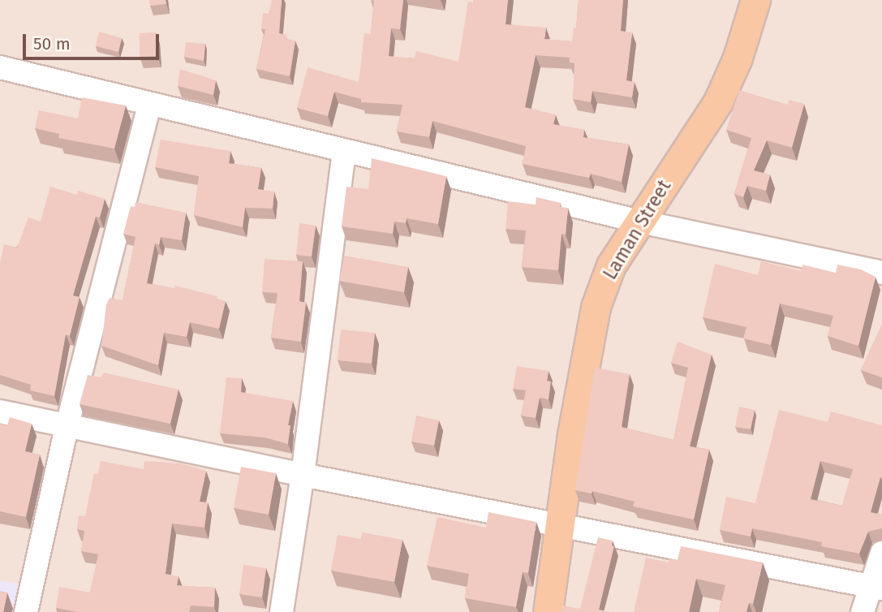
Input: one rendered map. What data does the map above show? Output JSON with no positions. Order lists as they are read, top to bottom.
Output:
{
  "streets": {
    "main road": ["Laman Street"]
  },
  "scale_bar": "50 m"
}
